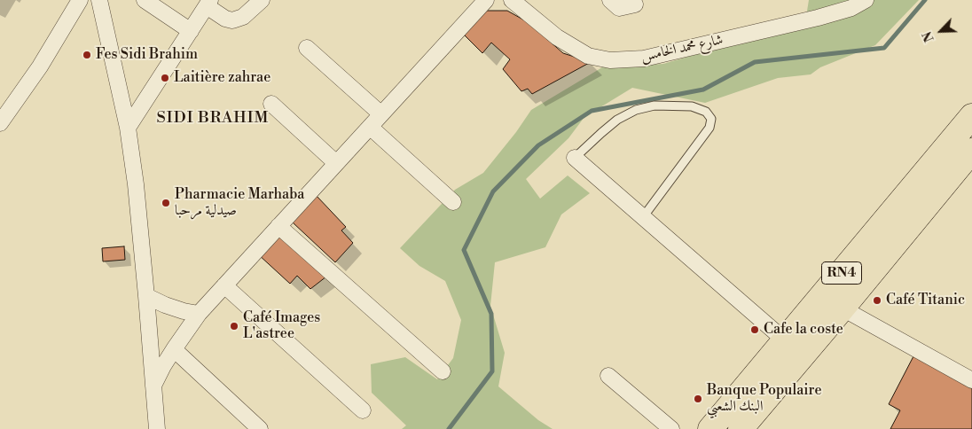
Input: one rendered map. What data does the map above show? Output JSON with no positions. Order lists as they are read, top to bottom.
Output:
{
  "streets": {
    "main road": ["RN4"],
    "street": ["شارع محمد الخامس"]
  },
  "districts": ["SIDI BRAHIM"],
  "places": [
    "Fes Sidi Brahim",
    "Laitière zahrae",
    "Pharmacie Marhaba صيدلية مرحبا",
    "Café Titanic",
    "Café Images L'astree",
    "Cafe la coste",
    "Banque Populaire البنك الشعبي"
  ],
  "north": "bottom left"
}
